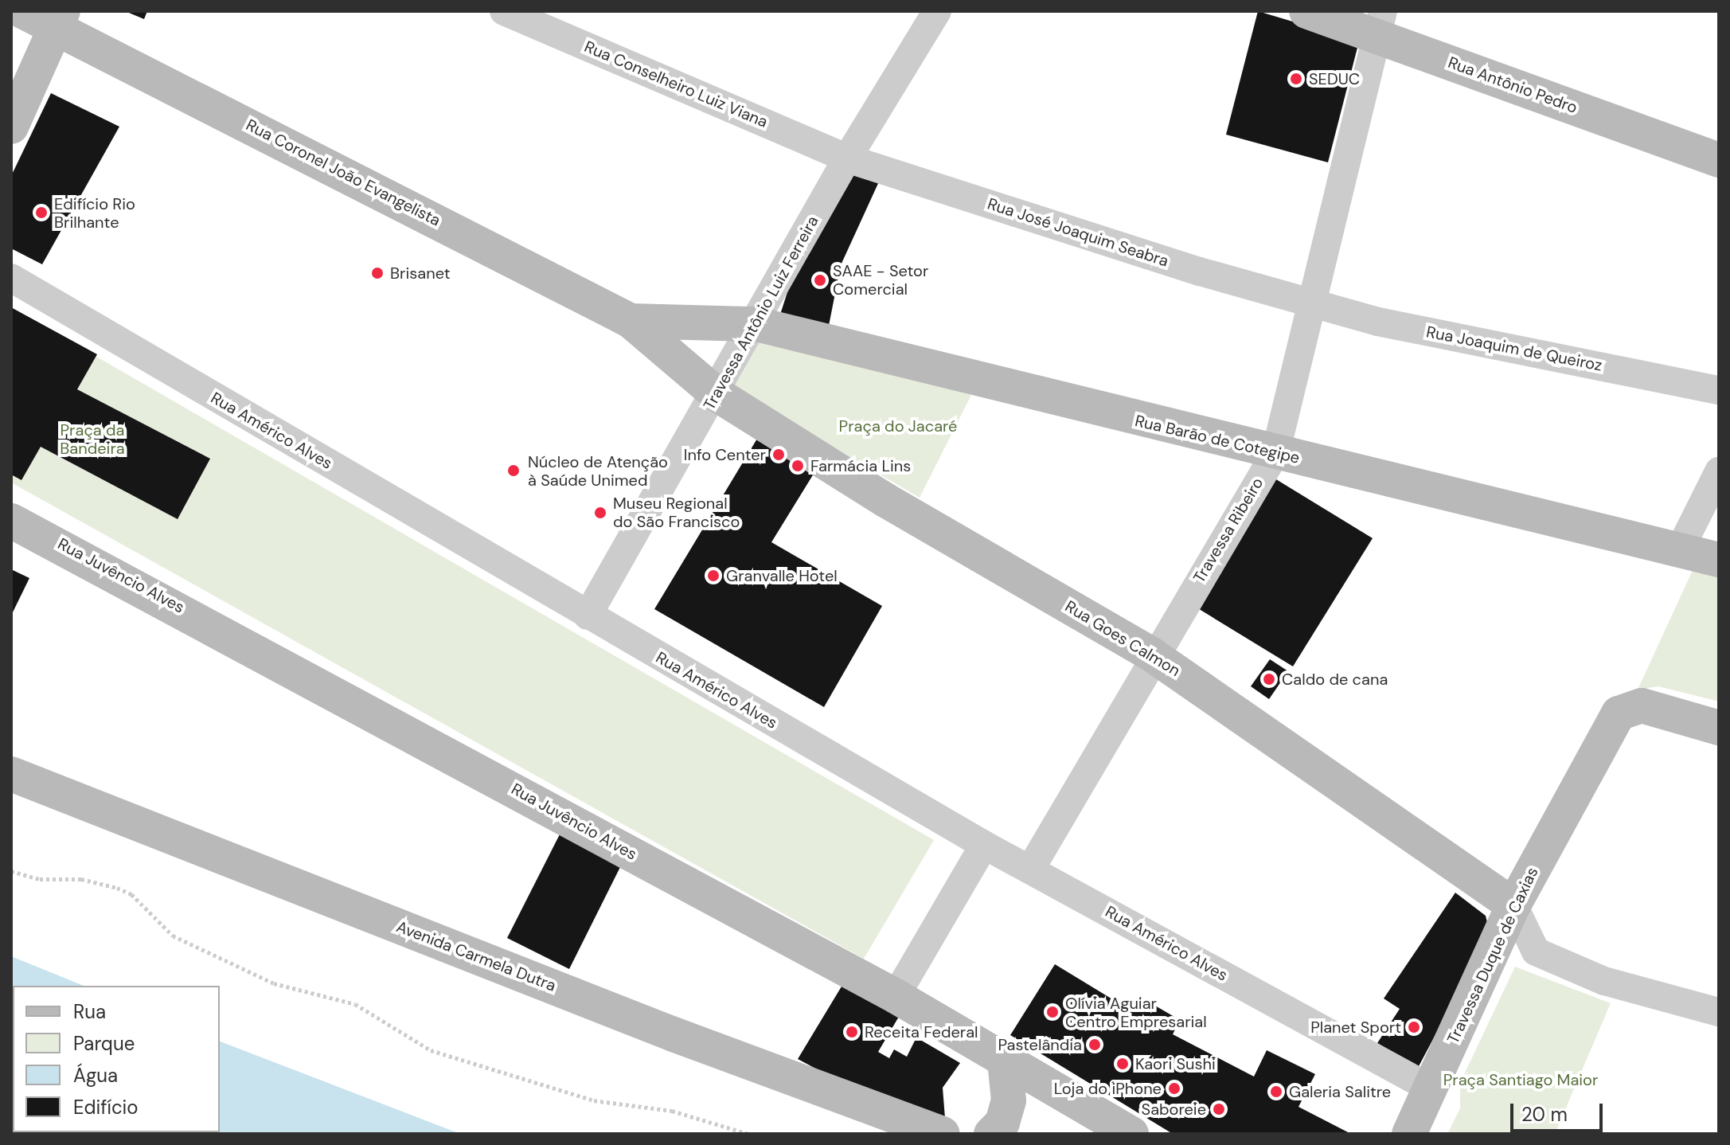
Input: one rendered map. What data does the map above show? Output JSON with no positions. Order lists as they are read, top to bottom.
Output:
{
  "streets": {
    "street": [
      "Rua Conselheiro Luiz Viana",
      "Rua Antônio Pedro",
      "Rua Coronel João Evangelista",
      "Rua José Joaquim Seabra",
      "Travessa Antônio Luiz Ferreira",
      "Rua Joaquim de Queiroz",
      "Rua Américo Alves",
      "Rua Barão de Cotegipe",
      "Travessa Ribeiro",
      "Rua Juvêncio Alves",
      "Rua Goes Calmon",
      "Travessa Duque de Caxias",
      "Avenida Carmela Dutra"
    ]
  },
  "crossings": [
    ["Rua Conselheiro Luiz Viana", "Rua José Joaquim Seabra"],
    ["Rua Conselheiro Luiz Viana", "Travessa Antônio Luiz Ferreira"],
    ["Rua Antônio Pedro", "Travessa Ribeiro"],
    ["Rua Coronel João Evangelista", "Travessa Antônio Luiz Ferreira"],
    ["Rua Coronel João Evangelista", "Rua Barão de Cotegipe"],
    ["Rua Coronel João Evangelista", "Rua Goes Calmon"],
    ["Rua José Joaquim Seabra", "Travessa Antônio Luiz Ferreira"],
    ["Rua José Joaquim Seabra", "Rua Joaquim de Queiroz"],
    ["Rua José Joaquim Seabra", "Travessa Ribeiro"],
    ["Travessa Antônio Luiz Ferreira", "Rua Américo Alves"],
    ["Travessa Antônio Luiz Ferreira", "Rua Barão de Cotegipe"],
    ["Travessa Antônio Luiz Ferreira", "Rua Goes Calmon"],
    ["Rua Joaquim de Queiroz", "Travessa Ribeiro"],
    ["Rua Américo Alves", "Travessa Ribeiro"],
    ["Rua Américo Alves", "Travessa Duque de Caxias"],
    ["Rua Barão de Cotegipe", "Travessa Ribeiro"],
    ["Travessa Ribeiro", "Rua Goes Calmon"],
    ["Rua Goes Calmon", "Travessa Duque de Caxias"]
  ],
  "parks": ["Praça do Jacaré", "Praça da Bandeira", "Praça Santiago Maior"],
  "places": [
    "SEDUC",
    "Edifício Rio Brilhante",
    "Brisanet",
    "SAAE - Setor Comercial",
    "Info Center",
    "Farmácia Lins",
    "Núcleo de Atenção à Saúde Unimed",
    "Museu Regional do São Francisco",
    "Granvalle Hotel",
    "Caldo de cana",
    "Olívia Aguiar Centro Empresarial",
    "Planet Sport",
    "Receita Federal",
    "Pastelândia",
    "Kaori Sushi",
    "Loja do iPhone",
    "Galeria Salitre",
    "Saboreie"
  ],
  "legend": [
    "Rua",
    "Parque",
    "Água",
    "Edifício"
  ],
  "scale_bar": "20 m"
}
